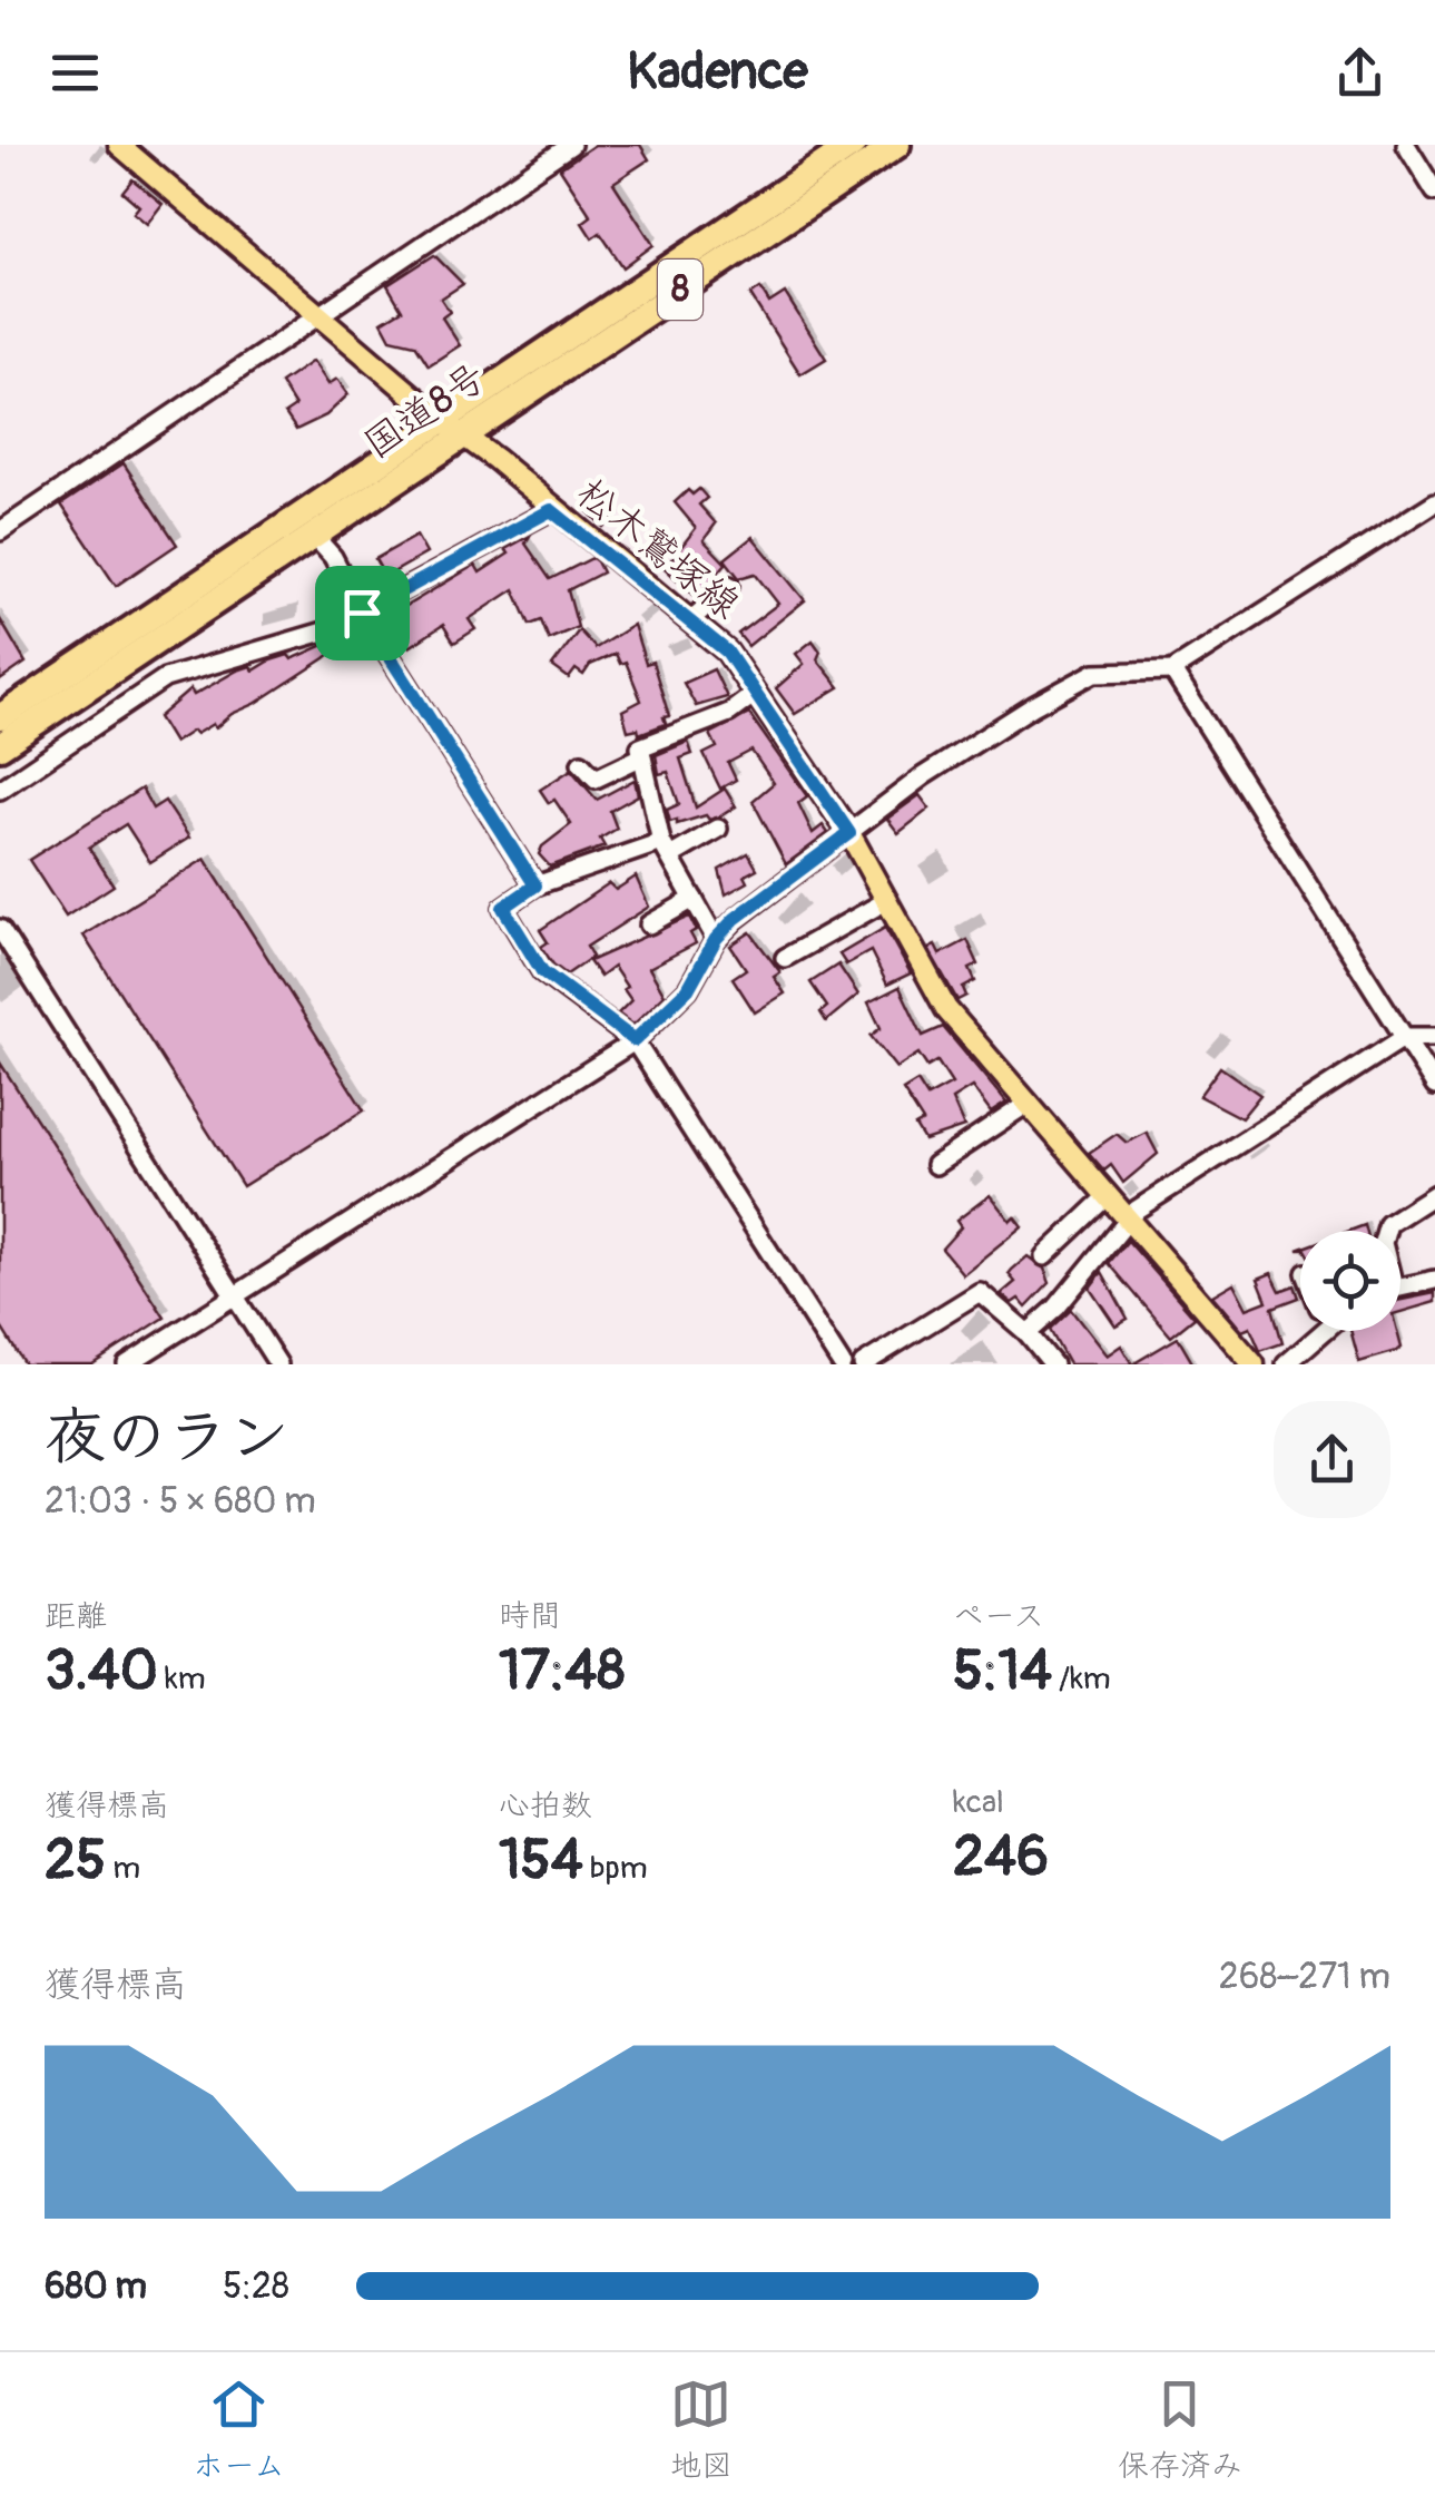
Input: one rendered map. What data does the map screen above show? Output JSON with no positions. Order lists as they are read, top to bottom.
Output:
{
  "streets": {
    "highway": ["8", "国道8号"],
    "main road": ["松木鷲塚線"]
  },
  "crossings": [
    ["国道8号", "松木鷲塚線"]
  ],
  "page": {
    "header": "Kadence",
    "heading": ["夜のラン", "21:03 · 5 × 680 m"],
    "stats": [
      ["距離", "3.40 km"],
      ["時間", "17:48"],
      ["ペース", "5:14 /km"],
      ["獲得標高", "25 m"],
      ["心拍数", "154 bpm"],
      ["kcal", "246"]
    ],
    "chart": ["獲得標高", "268–271 m"],
    "list": [
      {
        "name": "680 m",
        "note": "5:28"
      }
    ],
    "tabs": ["ホーム", "地図", "保存済み"]
  }
}
